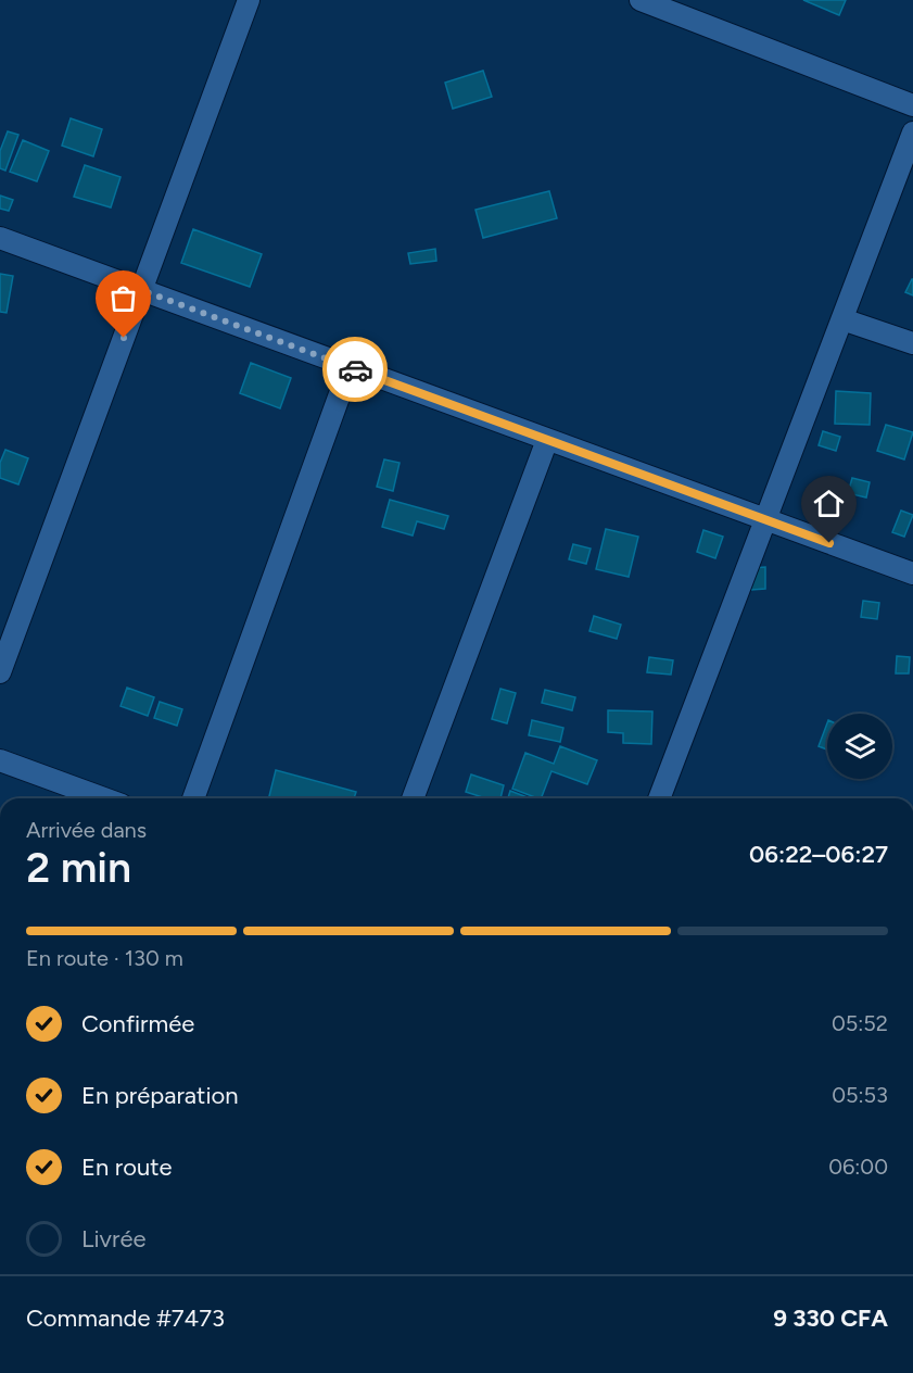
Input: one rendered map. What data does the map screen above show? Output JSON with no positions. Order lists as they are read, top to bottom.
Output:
{
  "page": {
    "heading": ["2 min", "Arrivée dans", "06:22–06:27"],
    "panel": ["Commande #7473", "9 330 CFA"],
    "bar": "En route · 130 m",
    "list": [
      ["Confirmée", "05:52"],
      ["En préparation", "05:53"],
      ["En route", "06:00"],
      "Livrée"
    ]
  }
}
